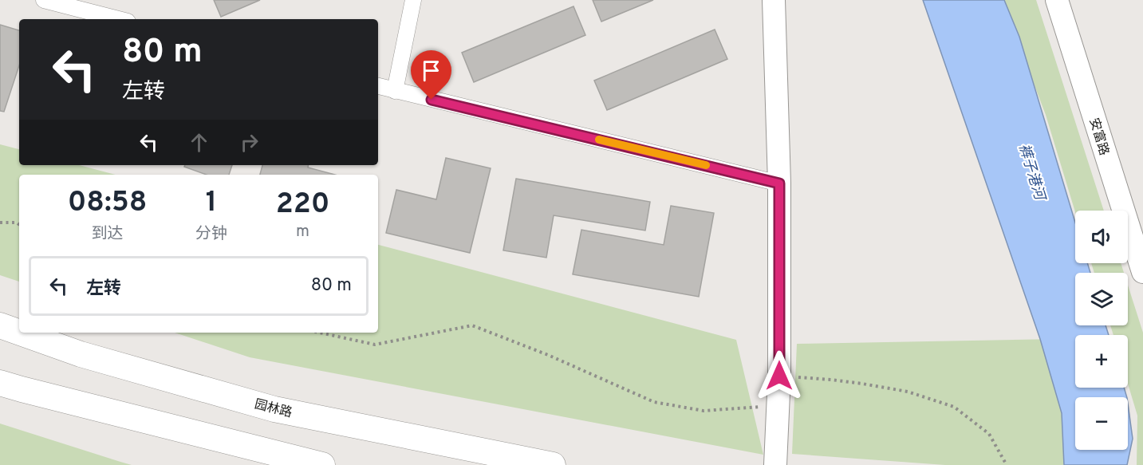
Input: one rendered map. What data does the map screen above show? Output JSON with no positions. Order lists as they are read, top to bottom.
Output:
{
  "streets": {
    "main road": ["园林路"],
    "street": ["安富路"]
  },
  "water": ["裤子港河"],
  "page": {
    "turn": ["80 m", "左转"],
    "eta": [
      "08:58",
      "到达",
      "1",
      "分钟",
      "220",
      "m"
    ],
    "map_buttons": ["+", "−"],
    "list": [
      {
        "name": "左转",
        "value": "80 m"
      }
    ]
  }
}
